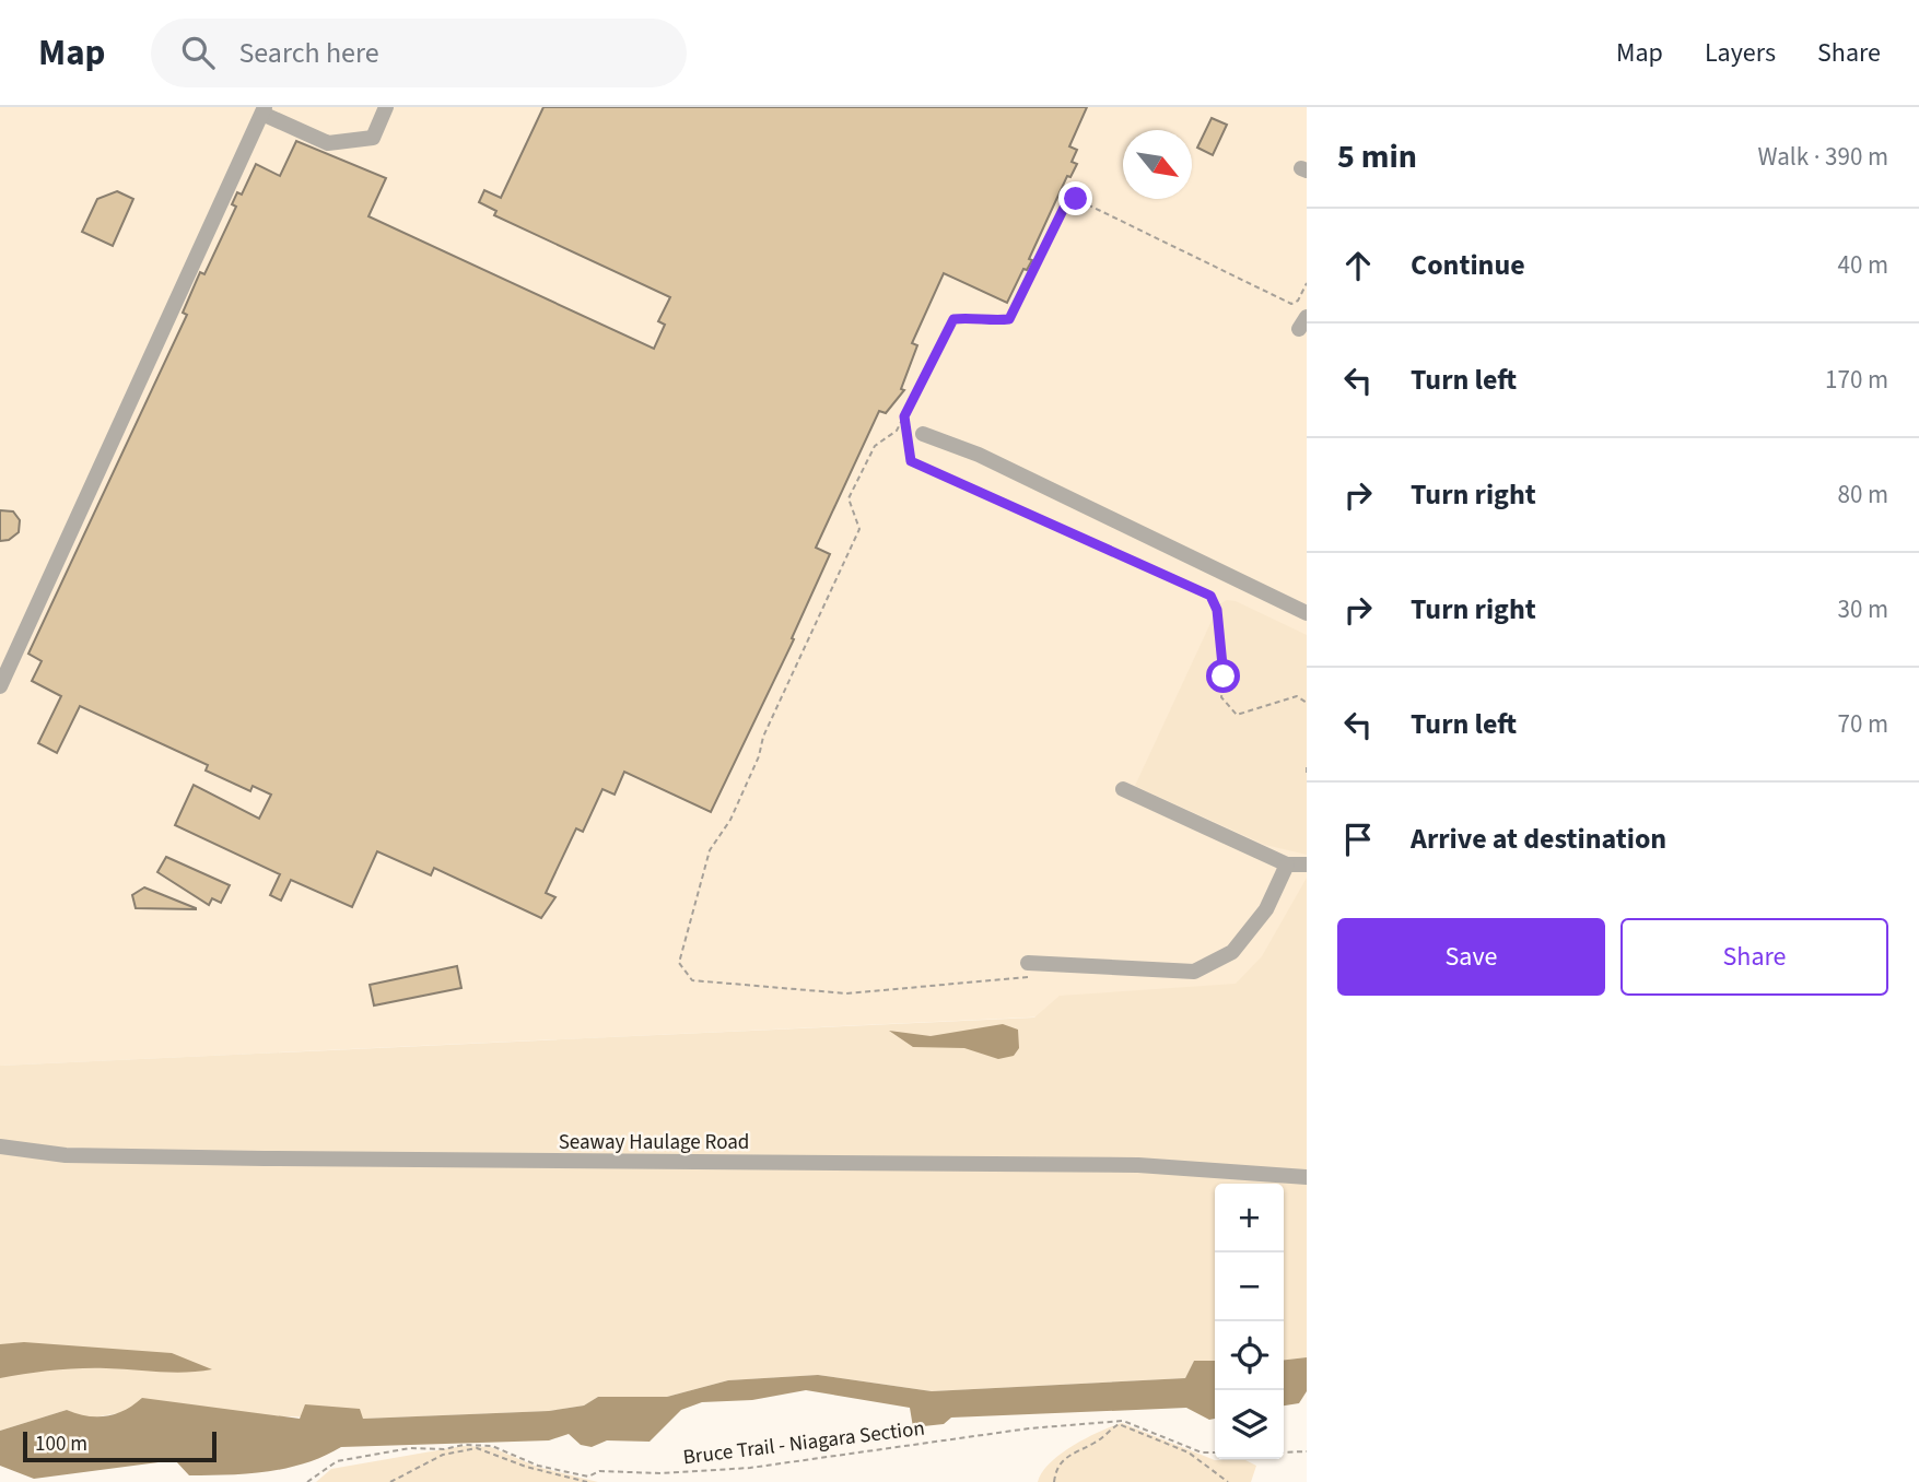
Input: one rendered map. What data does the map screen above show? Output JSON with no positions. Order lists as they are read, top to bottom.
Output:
{
  "streets": {
    "street": ["Seaway Haulage Road"],
    "path": ["Bruce Trail - Niagara Section"]
  },
  "scale_bar": "100 m",
  "north": "bottom right",
  "page": {
    "header": "Map",
    "search": "Search here",
    "nav": ["Map", "Layers", "Share"],
    "heading": ["5 min", "Walk · 390 m"],
    "list": [
      ["Continue", "40 m"],
      ["Turn left", "170 m"],
      ["Turn right", "80 m"],
      ["Turn right", "30 m"],
      ["Turn left", "70 m"],
      "Arrive at destination"
    ],
    "buttons": ["Save", "Share"],
    "map_buttons": ["+", "−"],
    "scale": "100 m"
  }
}
